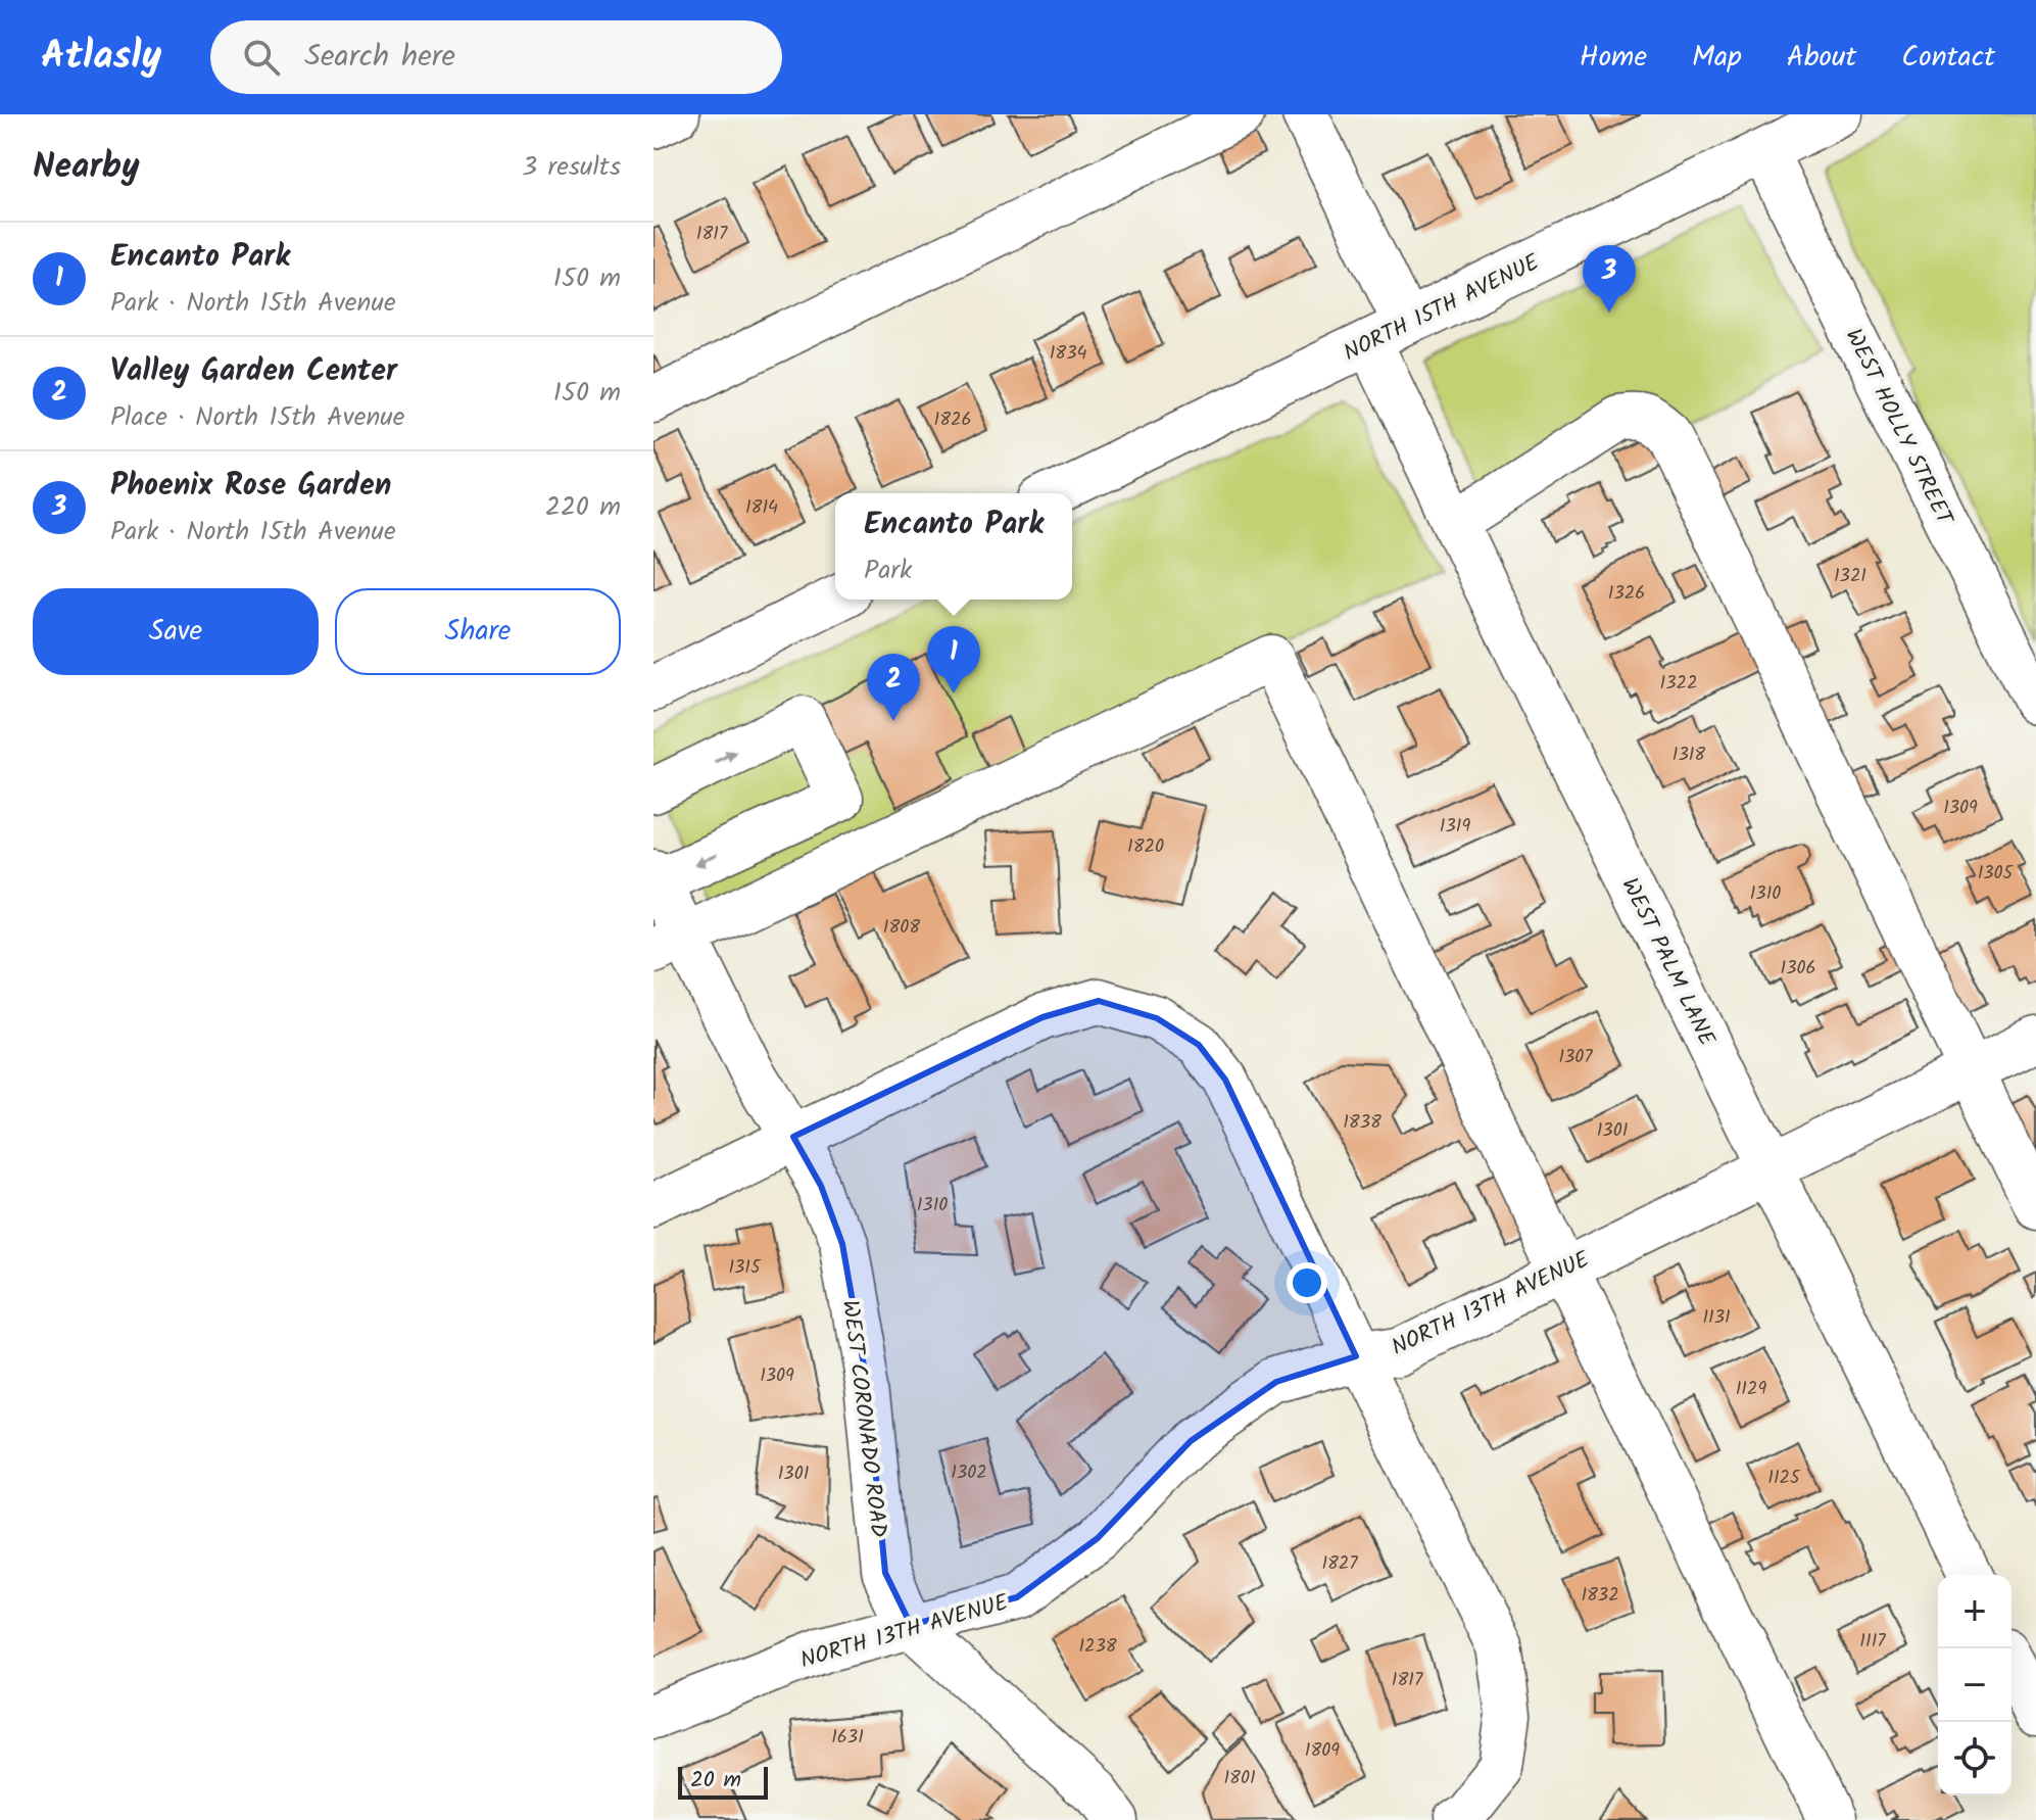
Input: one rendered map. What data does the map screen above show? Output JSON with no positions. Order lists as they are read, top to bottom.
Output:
{
  "streets": {
    "street": [
      "NORTH 15TH AVENUE",
      "WEST HOLLY STREET",
      "WEST PALM LANE",
      "NORTH 13TH AVENUE",
      "WEST CORONADO ROAD"
    ]
  },
  "crossings": [
    ["NORTH 15TH AVENUE", "WEST HOLLY STREET"],
    ["NORTH 15TH AVENUE", "WEST PALM LANE"],
    ["WEST PALM LANE", "NORTH 13TH AVENUE"],
    ["NORTH 13TH AVENUE", "WEST CORONADO ROAD"]
  ],
  "house_numbers": [
    "1817",
    "1834",
    "1826",
    "1814",
    "1321",
    "1326",
    "1322",
    "1318",
    "1309",
    "1319",
    "1820",
    "1305",
    "1310",
    "1808",
    "1306",
    "1307",
    "1838",
    "1301",
    "1310",
    "1315",
    "1131",
    "1309",
    "1129",
    "1302",
    "1301",
    "1125",
    "1827",
    "1832",
    "1117",
    "1238",
    "1817",
    "1631",
    "1809",
    "1801"
  ],
  "scale_bar": "20 m",
  "page": {
    "header": "Atlasly",
    "search": "Search here",
    "nav": [
      "Home",
      "Map",
      "About",
      "Contact"
    ],
    "heading": ["Nearby", "3 results"],
    "list": [
      {
        "mark": "1",
        "name": "Encanto Park",
        "note": "Park · North 15th Avenue",
        "value": "150 m"
      },
      {
        "mark": "2",
        "name": "Valley Garden Center",
        "note": "Place · North 15th Avenue",
        "value": "150 m"
      },
      {
        "mark": "3",
        "name": "Phoenix Rose Garden",
        "note": "Park · North 15th Avenue",
        "value": "220 m"
      }
    ],
    "pins": ["3", "1", "2"],
    "popup": ["Encanto Park", "Park"],
    "buttons": ["Save", "Share"],
    "map_buttons": ["+", "−"],
    "scale": "20 m"
  }
}
